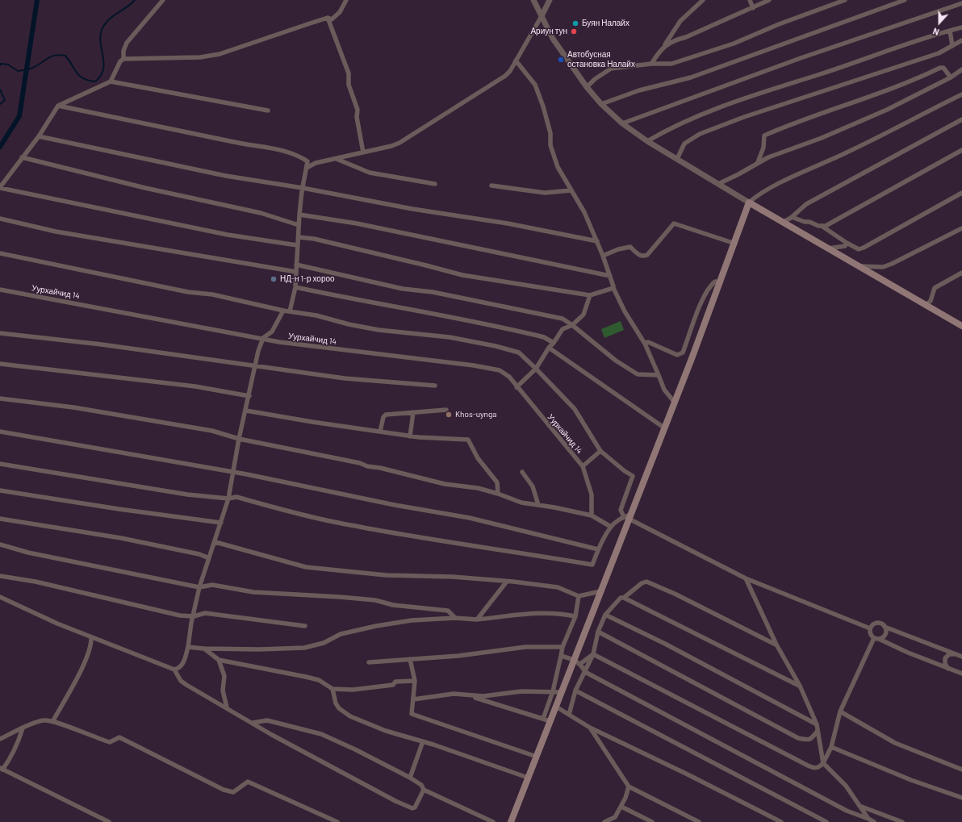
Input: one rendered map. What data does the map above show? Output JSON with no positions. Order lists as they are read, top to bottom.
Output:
{
  "streets": {
    "street": ["Уурхайчид 14"]
  },
  "places": [
    "Буян Налайх",
    "Ариун тун",
    "Автобусная остановка Налайх",
    "НД-н 1-р хороо",
    "Khos-uynga"
  ],
  "north": "bottom"
}
